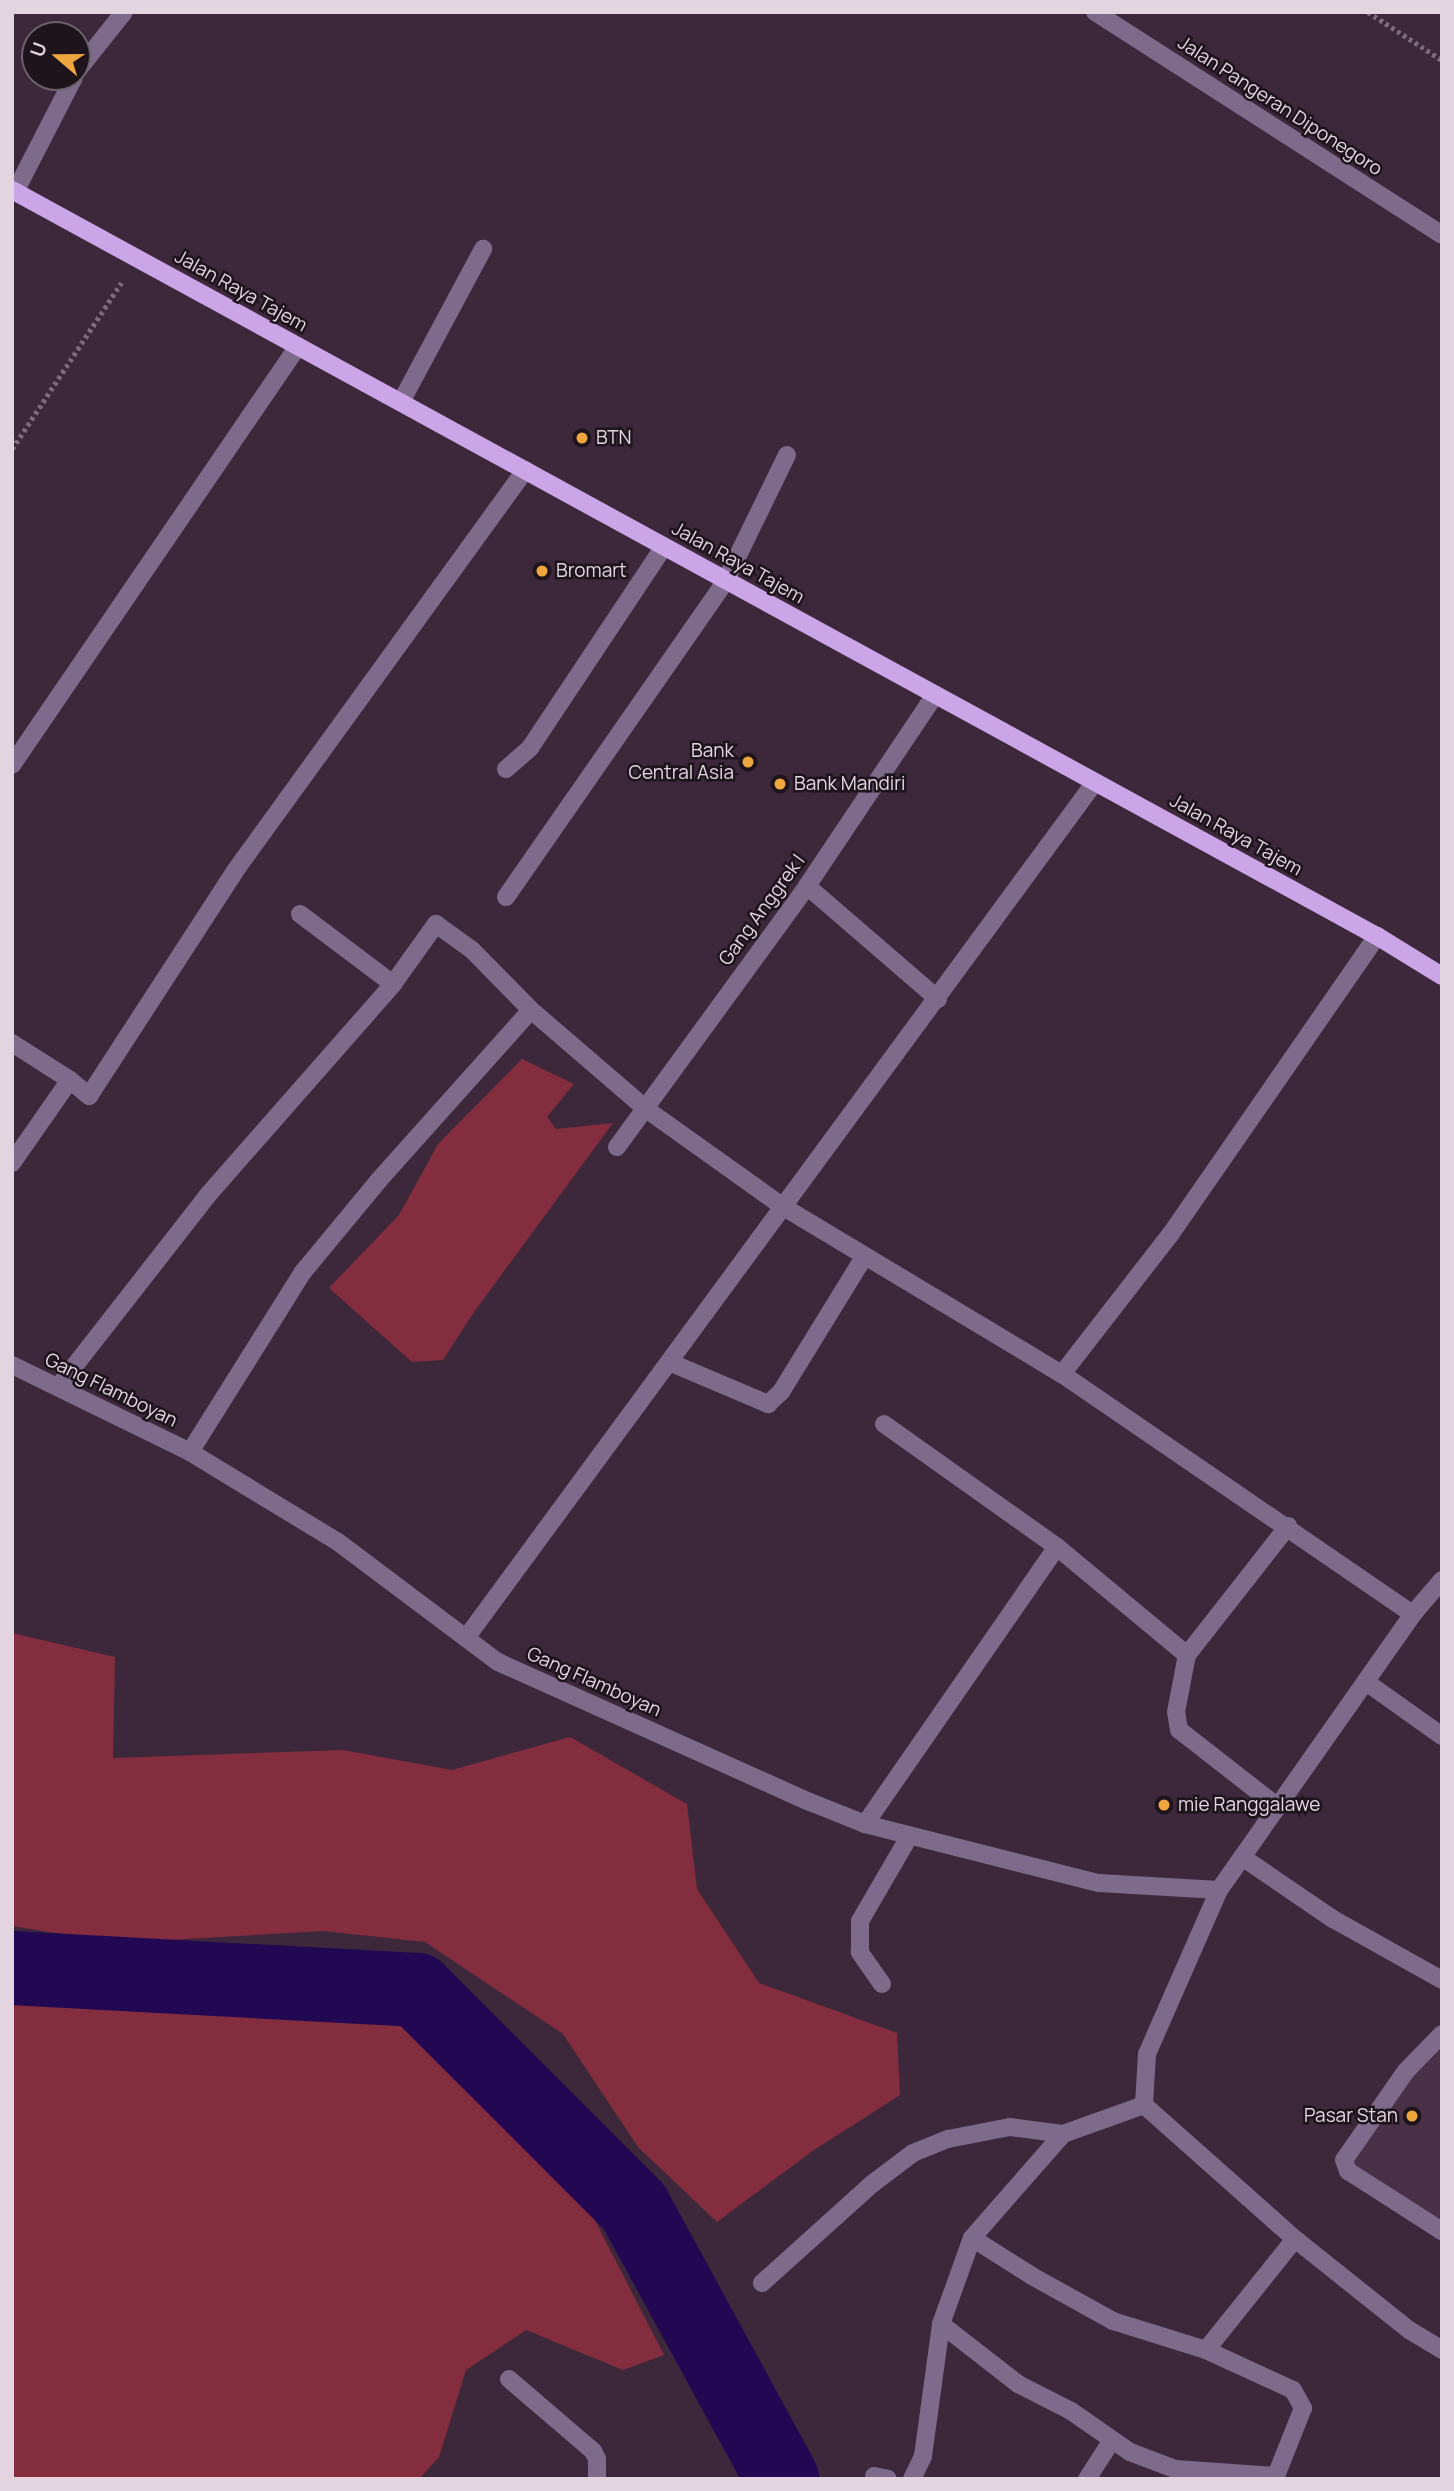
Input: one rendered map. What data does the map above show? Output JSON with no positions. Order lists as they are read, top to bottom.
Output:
{
  "streets": {
    "main road": ["Jalan Raya Tajem"],
    "street": ["Jalan Pangeran Diponegoro", "Gang Anggrek I", "Gang Flamboyan"]
  },
  "crossings": [
    ["Jalan Raya Tajem", "Gang Anggrek I"]
  ],
  "places": [
    "BTN",
    "Bromart",
    "Bank Central Asia",
    "Bank Mandiri",
    "mie Ranggalawe",
    "Pasar Stan"
  ],
  "north": "left"
}
